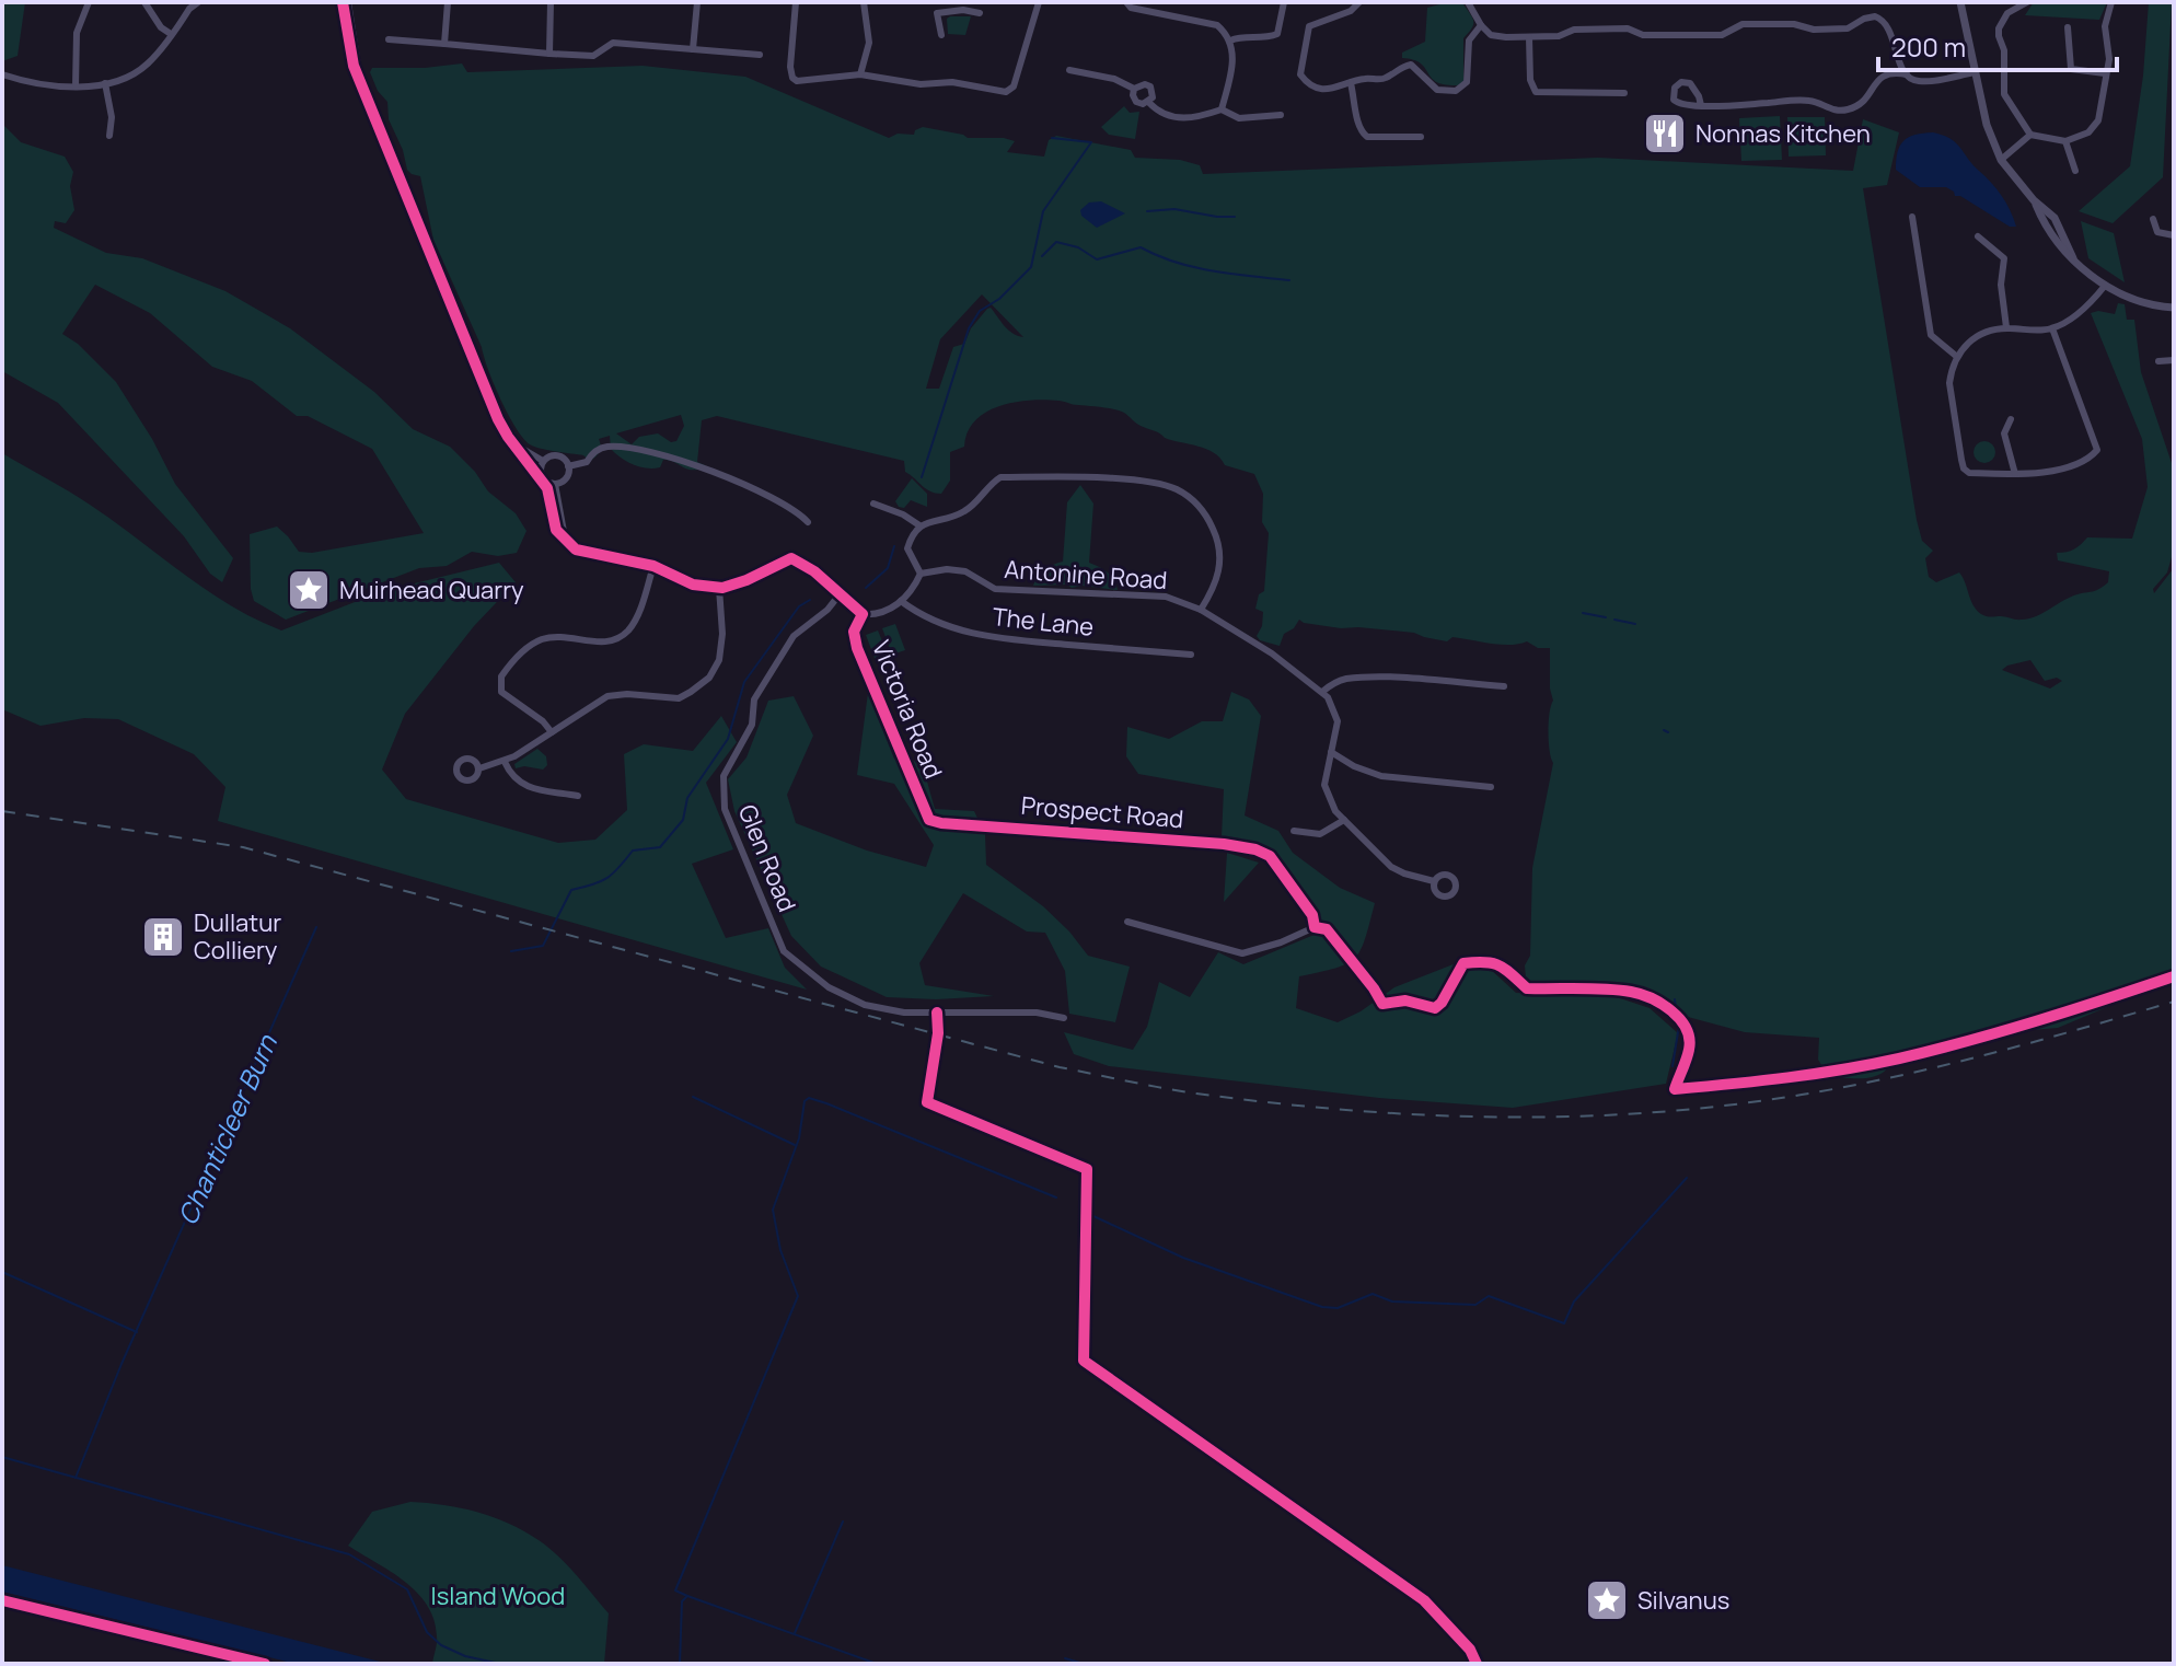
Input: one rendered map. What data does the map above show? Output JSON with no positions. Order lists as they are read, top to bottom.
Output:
{
  "streets": {
    "street": [
      "Antonine Road",
      "The Lane",
      "Victoria Road",
      "Prospect Road",
      "Glen Road"
    ]
  },
  "crossings": [
    ["Victoria Road", "Prospect Road"]
  ],
  "water": ["Chanticleer Burn"],
  "parks": ["Island Wood"],
  "places": {
    "restaurant": ["Nonnas Kitchen"],
    "place": ["Muirhead Quarry", "Silvanus"],
    "building": ["Dullatur Colliery"]
  },
  "scale_bar": "200 m"
}
